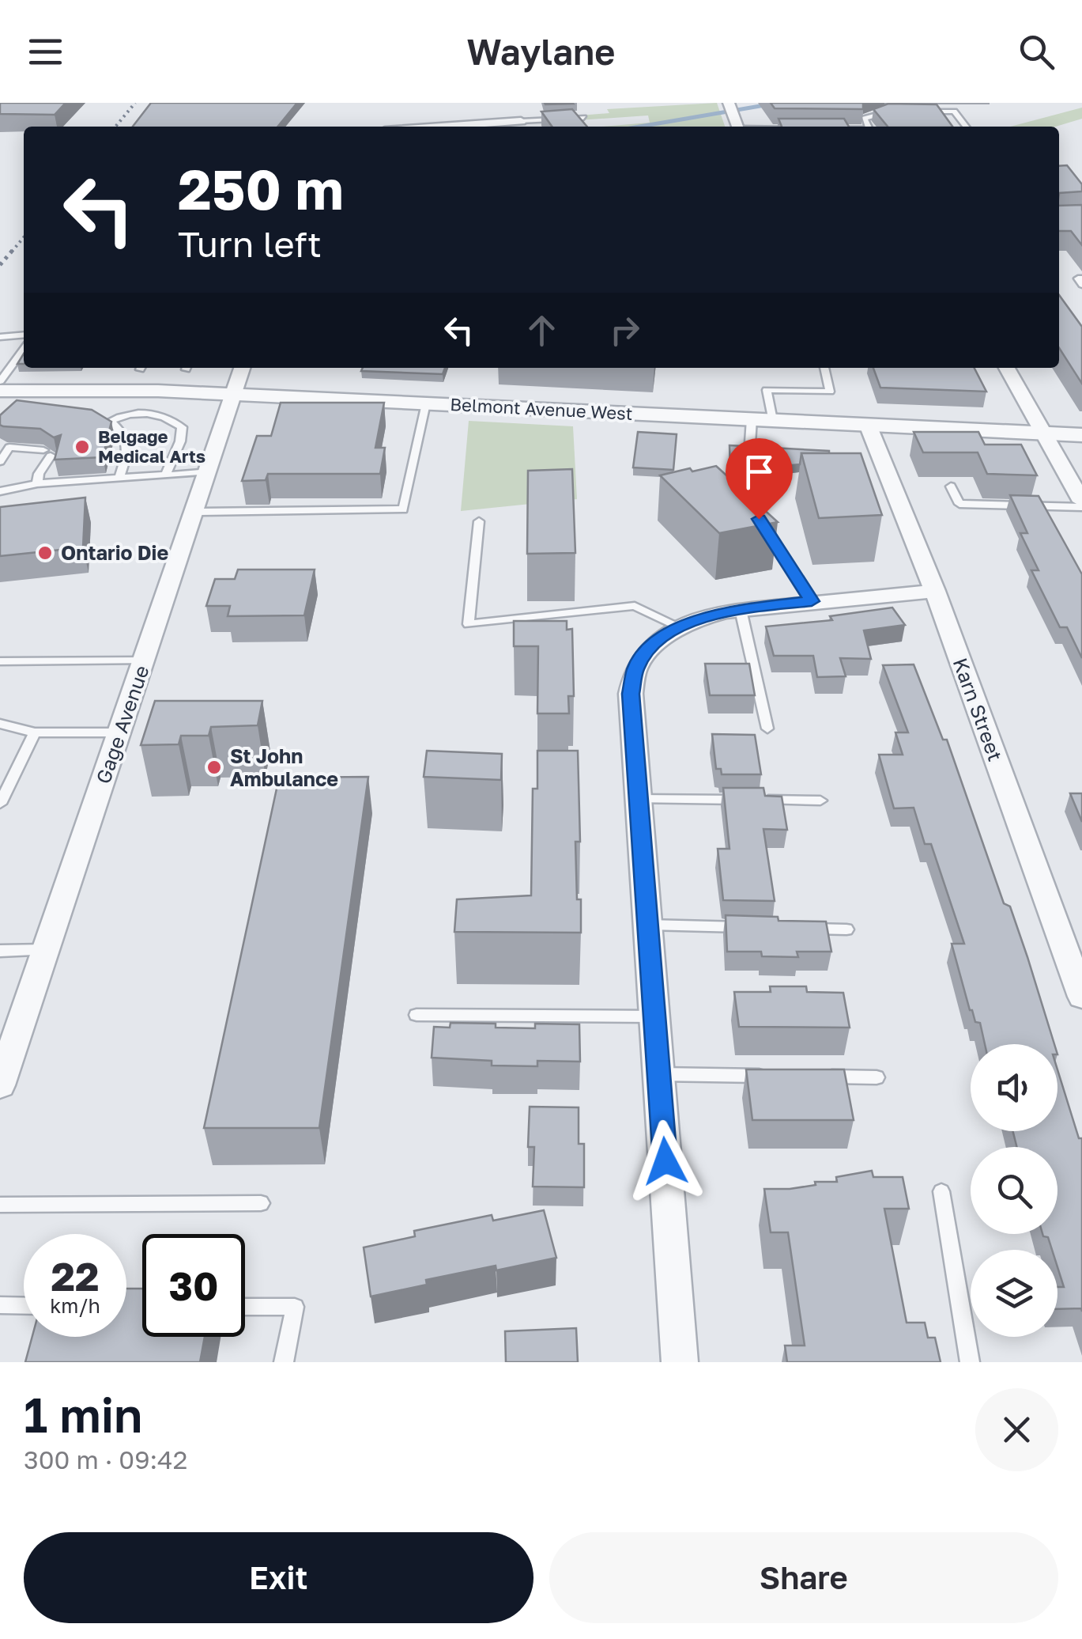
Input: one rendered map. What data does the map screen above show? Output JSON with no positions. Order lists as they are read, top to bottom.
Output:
{
  "streets": {
    "street": ["Belmont Avenue West", "Karn Street", "Gage Avenue"]
  },
  "crossings": [
    ["Belmont Avenue West", "Karn Street"],
    ["Belmont Avenue West", "Gage Avenue"]
  ],
  "places": ["Belgage Medical Arts", "Ontario Die", "St John Ambulance"],
  "page": {
    "header": "Waylane",
    "turn": ["250 m", "Turn left"],
    "speed": "22 km/h",
    "limit": "30",
    "heading": ["1 min", "300 m · 09:42"],
    "buttons": ["Exit", "Share"]
  }
}
